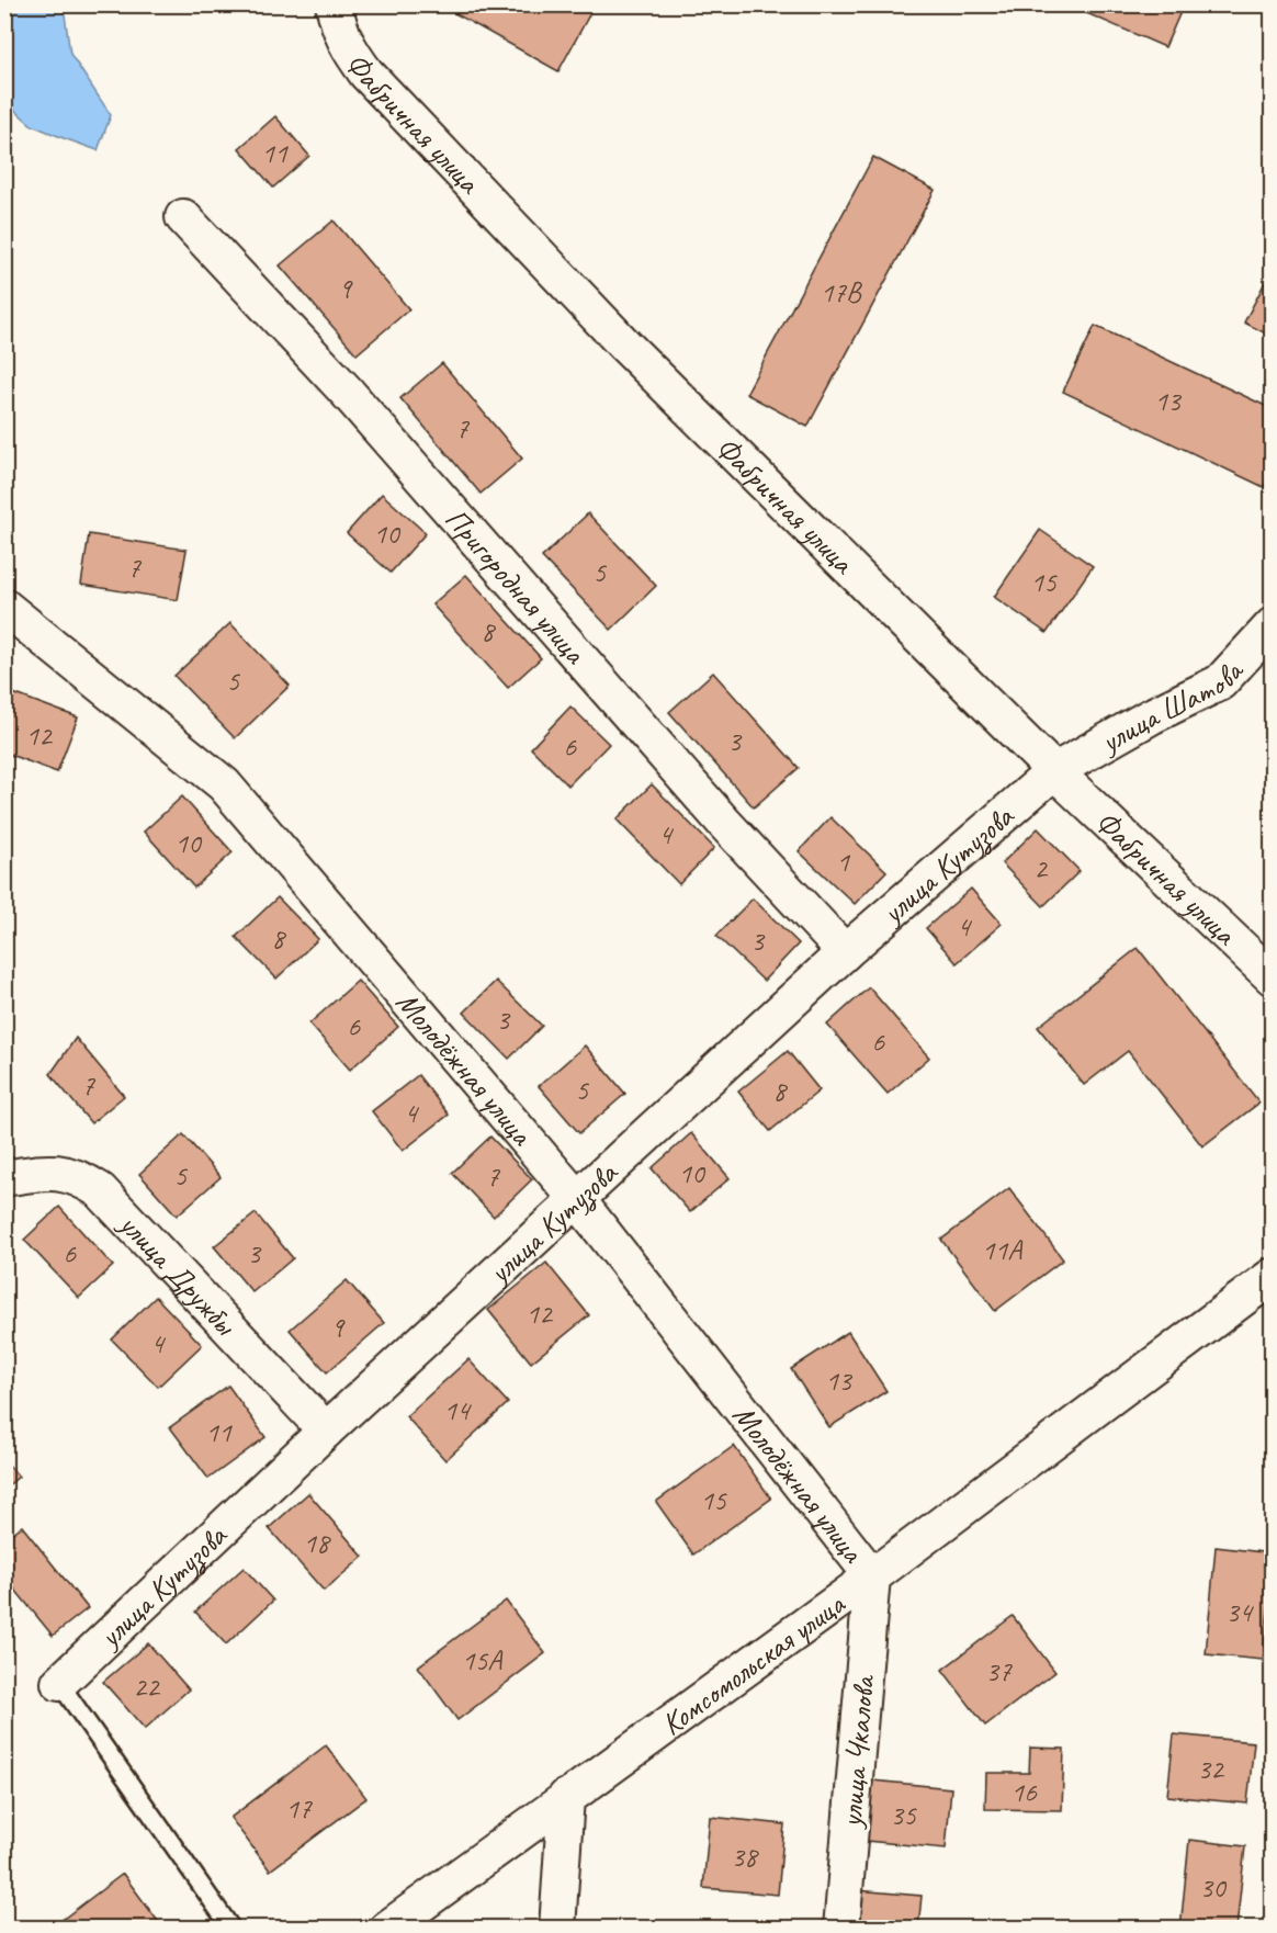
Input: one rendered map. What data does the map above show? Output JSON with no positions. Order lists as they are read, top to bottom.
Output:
{
  "streets": {
    "street": [
      "Фабричная улица",
      "Пригородная улица",
      "улица Шатова",
      "улица Кутузова",
      "Молодёжная улица",
      "улица Дружбы",
      "Комсомольская улица",
      "улица Чкалова"
    ]
  },
  "crossings": [
    ["Фабричная улица", "улица Шатова"],
    ["Фабричная улица", "улица Кутузова"],
    ["Пригородная улица", "улица Кутузова"],
    ["улица Шатова", "улица Кутузова"],
    ["улица Кутузова", "Молодёжная улица"],
    ["улица Кутузова", "улица Дружбы"],
    ["Молодёжная улица", "Комсомольская улица"],
    ["Молодёжная улица", "улица Чкалова"],
    ["Комсомольская улица", "улица Чкалова"]
  ],
  "house_numbers": [
    "11",
    "9",
    "17В",
    "13",
    "7",
    "10",
    "7",
    "5",
    "15",
    "8",
    "5",
    "12",
    "3",
    "6",
    "4",
    "10",
    "1",
    "2",
    "4",
    "8",
    "3",
    "3",
    "6",
    "6",
    "7",
    "5",
    "8",
    "4",
    "10",
    "5",
    "7",
    "11А",
    "6",
    "3",
    "12",
    "9",
    "4",
    "13",
    "14",
    "11",
    "15",
    "18",
    "34",
    "15А",
    "37",
    "22",
    "32",
    "16",
    "17",
    "35",
    "38",
    "30"
  ]
}
